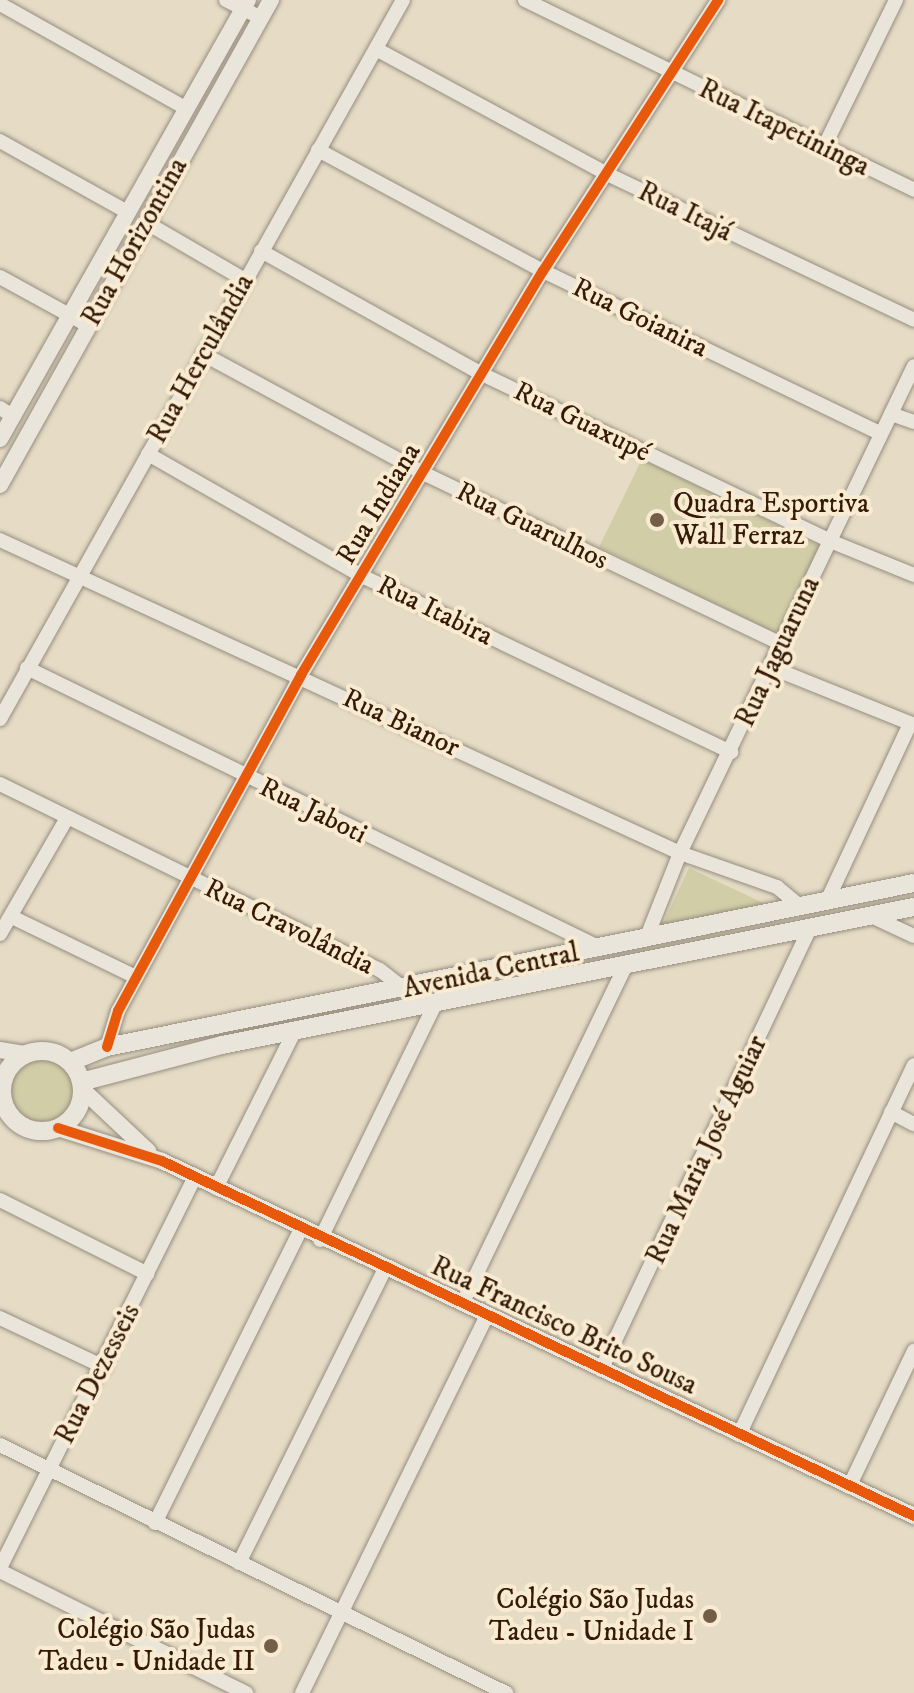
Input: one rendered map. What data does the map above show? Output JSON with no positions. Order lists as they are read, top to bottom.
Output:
{
  "streets": {
    "main road": ["Avenida Central"],
    "street": [
      "Rua Itapetininga",
      "Rua Itajá",
      "Rua Horizontina",
      "Rua Goianira",
      "Rua Herculândia",
      "Rua Guaxupé",
      "Rua Indiana",
      "Rua Guarulhos",
      "Rua Itabira",
      "Rua Jaguaruna",
      "Rua Bianor",
      "Rua Jaboti",
      "Rua Cravolândia",
      "Rua Maria José Aguiar",
      "Rua Francisco Brito Sousa",
      "Rua Dezesseis"
    ]
  },
  "crossings": [
    ["Rua Itapetininga", "Rua Indiana"],
    ["Rua Itajá", "Rua Herculândia"],
    ["Rua Itajá", "Rua Indiana"],
    ["Rua Goianira", "Rua Herculândia"],
    ["Rua Goianira", "Rua Indiana"],
    ["Rua Goianira", "Rua Jaguaruna"],
    ["Rua Herculândia", "Rua Guaxupé"],
    ["Rua Herculândia", "Rua Guarulhos"],
    ["Rua Herculândia", "Rua Itabira"],
    ["Rua Herculândia", "Rua Bianor"],
    ["Rua Herculândia", "Rua Jaboti"],
    ["Rua Guaxupé", "Rua Indiana"],
    ["Rua Guaxupé", "Rua Jaguaruna"],
    ["Rua Indiana", "Rua Guarulhos"],
    ["Rua Indiana", "Rua Itabira"],
    ["Rua Indiana", "Rua Bianor"],
    ["Rua Indiana", "Rua Jaboti"],
    ["Rua Indiana", "Rua Cravolândia"],
    ["Rua Indiana", "Avenida Central"],
    ["Rua Guarulhos", "Rua Jaguaruna"],
    ["Rua Itabira", "Rua Jaguaruna"],
    ["Rua Jaguaruna", "Rua Bianor"],
    ["Rua Jaguaruna", "Avenida Central"],
    ["Rua Bianor", "Avenida Central"],
    ["Rua Jaboti", "Avenida Central"],
    ["Rua Cravolândia", "Avenida Central"],
    ["Avenida Central", "Rua Maria José Aguiar"],
    ["Rua Maria José Aguiar", "Rua Francisco Brito Sousa"],
    ["Rua Francisco Brito Sousa", "Rua Dezesseis"]
  ],
  "places": ["Quadra Esportiva Wall Ferraz", "Colégio São Judas Tadeu - Unidade I", "Colégio São Judas Tadeu - Unidade II"]
}
